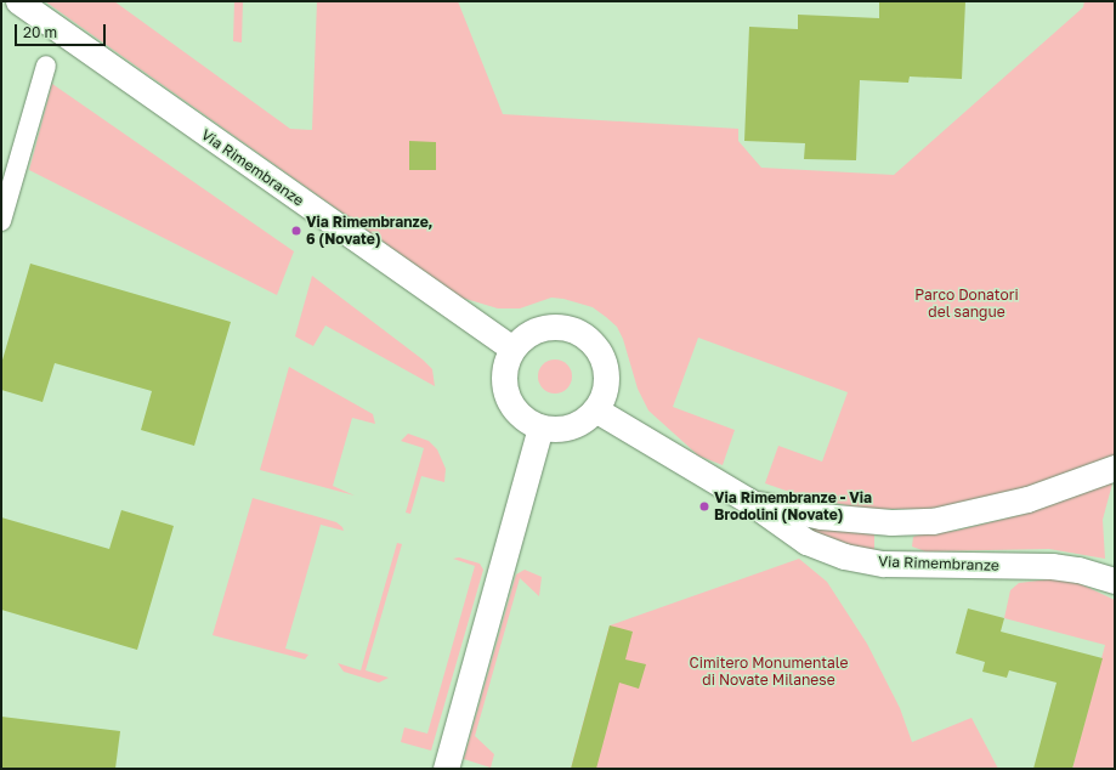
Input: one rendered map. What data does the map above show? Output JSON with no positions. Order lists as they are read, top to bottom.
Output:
{
  "streets": {
    "street": ["Via Rimembranze"]
  },
  "parks": ["Parco Donatori del sangue", "Cimitero Monumentale di Novate Milanese"],
  "places": ["Via Rimembranze, 6 (Novate)", "Via Rimembranze - Via Brodolini (Novate)"],
  "scale_bar": "20 m"
}
